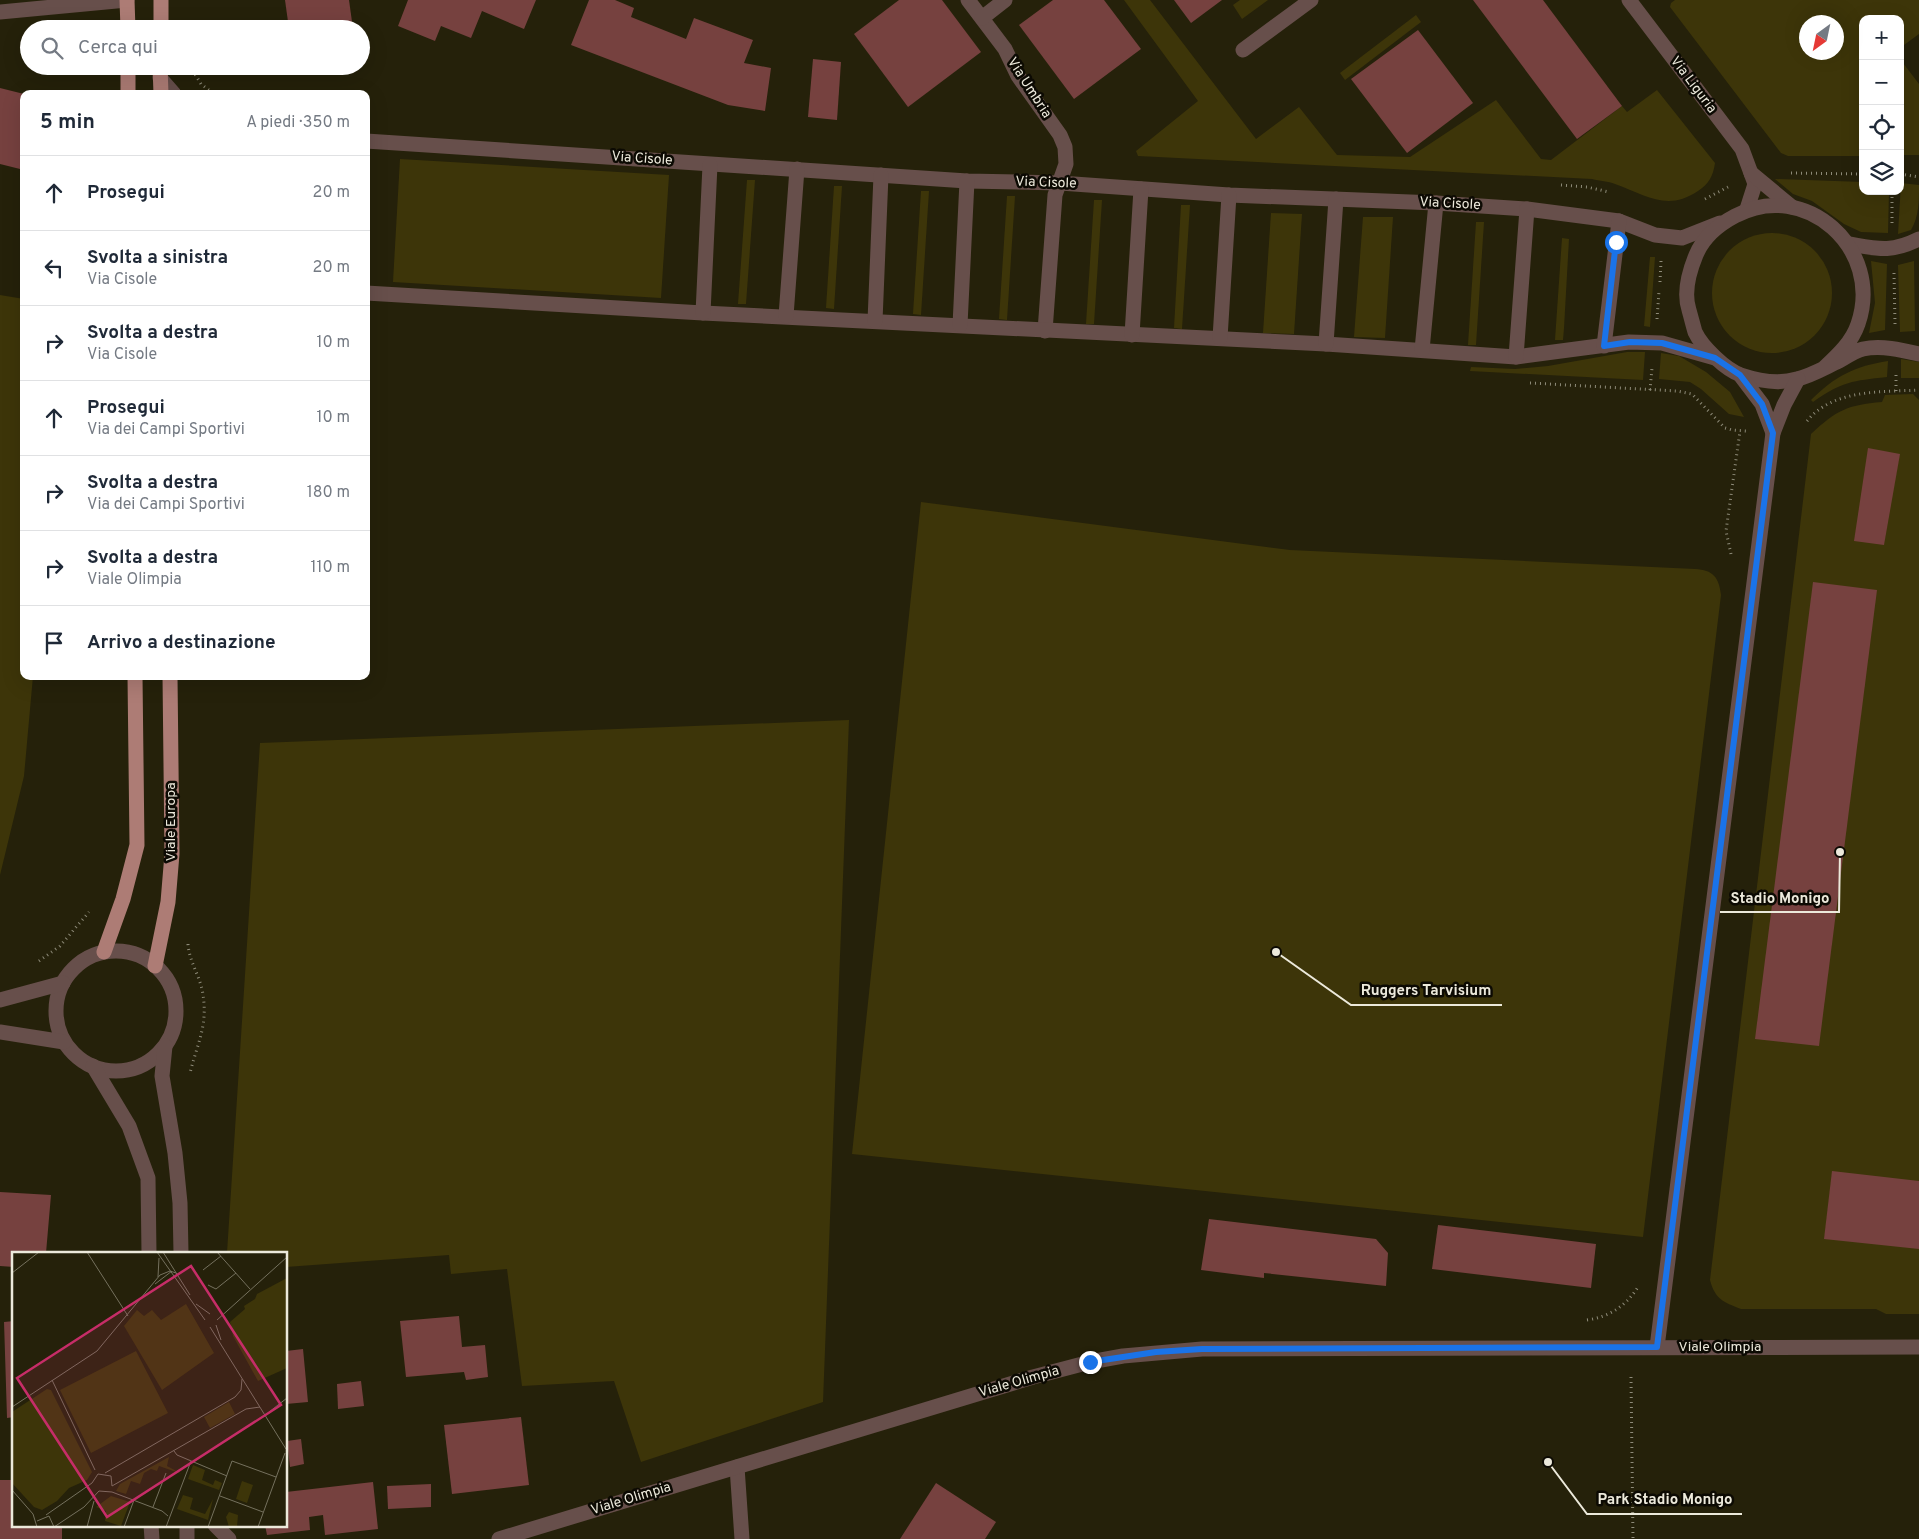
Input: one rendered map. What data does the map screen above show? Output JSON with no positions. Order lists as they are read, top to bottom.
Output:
{
  "streets": {
    "main road": ["Viale Europa"],
    "street": [
      "Via Liguria",
      "Via Umbria",
      "Via Cisole",
      "Viale Olimpia"
    ]
  },
  "crossings": [
    ["Via Liguria", "Via Cisole"],
    ["Via Umbria", "Via Cisole"]
  ],
  "places": ["Stadio Monigo", "Ruggers Tarvisium", "Park Stadio Monigo"],
  "north": "bottom left",
  "page": {
    "map_buttons": ["+", "−"],
    "search": "Cerca qui",
    "heading": ["5 min", "A piedi · 350 m"],
    "list": [
      ["Prosegui", "20 m"],
      ["Svolta a sinistra", "Via Cisole", "20 m"],
      ["Svolta a destra", "Via Cisole", "10 m"],
      ["Prosegui", "Via dei Campi Sportivi", "10 m"],
      ["Svolta a destra", "Via dei Campi Sportivi", "180 m"],
      ["Svolta a destra", "Viale Olimpia", "110 m"],
      "Arrivo a destinazione"
    ]
  }
}
